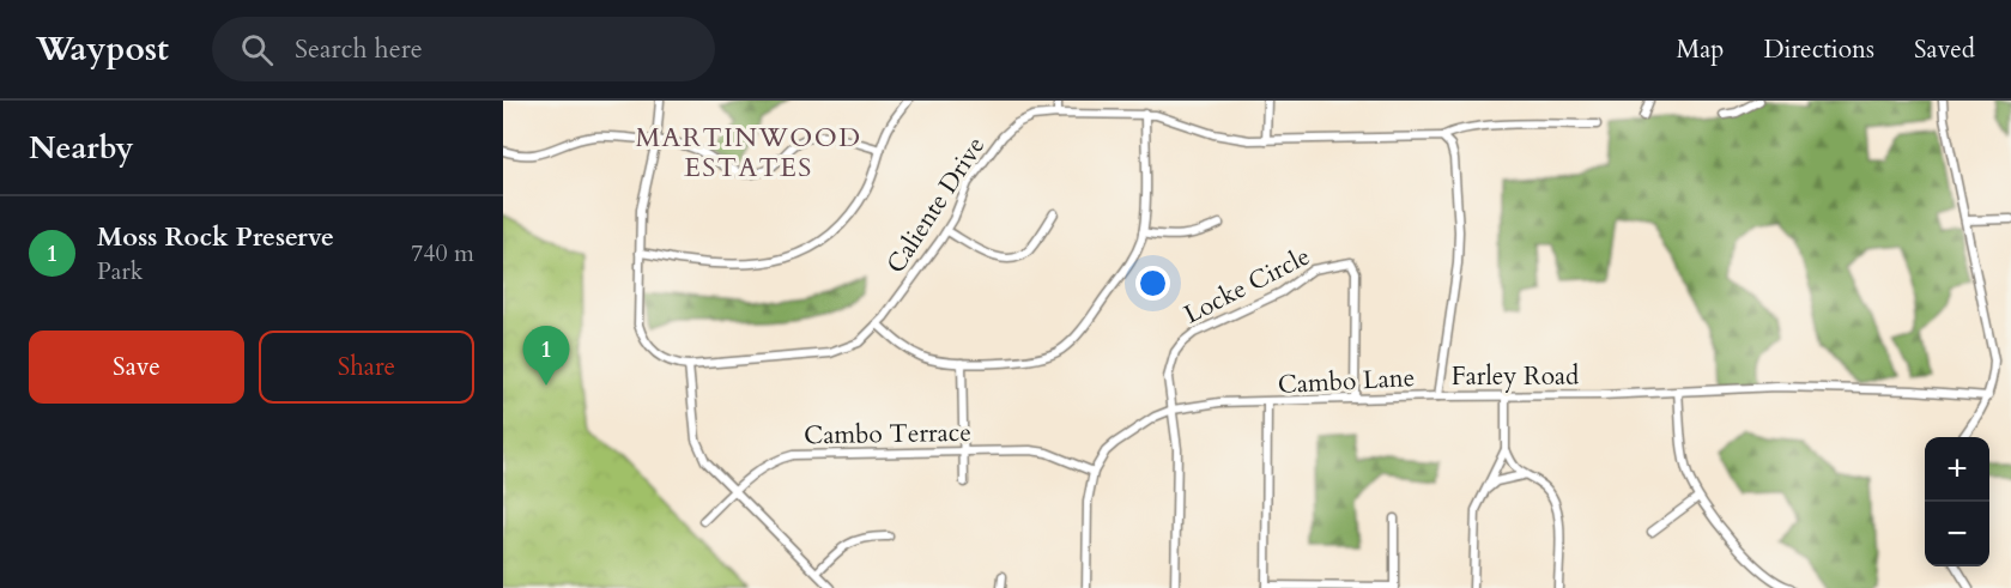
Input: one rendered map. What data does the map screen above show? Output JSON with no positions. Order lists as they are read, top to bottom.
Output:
{
  "streets": {
    "street": [
      "Caliente Drive",
      "Locke Circle",
      "Farley Road",
      "Cambo Lane",
      "Cambo Terrace"
    ]
  },
  "crossings": [
    ["Locke Circle", "Cambo Lane"],
    ["Farley Road", "Cambo Lane"]
  ],
  "districts": ["MARTINWOOD ESTATES"],
  "page": {
    "header": "Waypost",
    "search": "Search here",
    "nav": ["Map", "Directions", "Saved"],
    "heading": "Nearby",
    "list": [
      {
        "mark": "1",
        "name": "Moss Rock Preserve",
        "note": "Park",
        "value": "740 m"
      }
    ],
    "buttons": ["Save", "Share"],
    "pins": "1",
    "map_buttons": ["+", "−"]
  }
}
